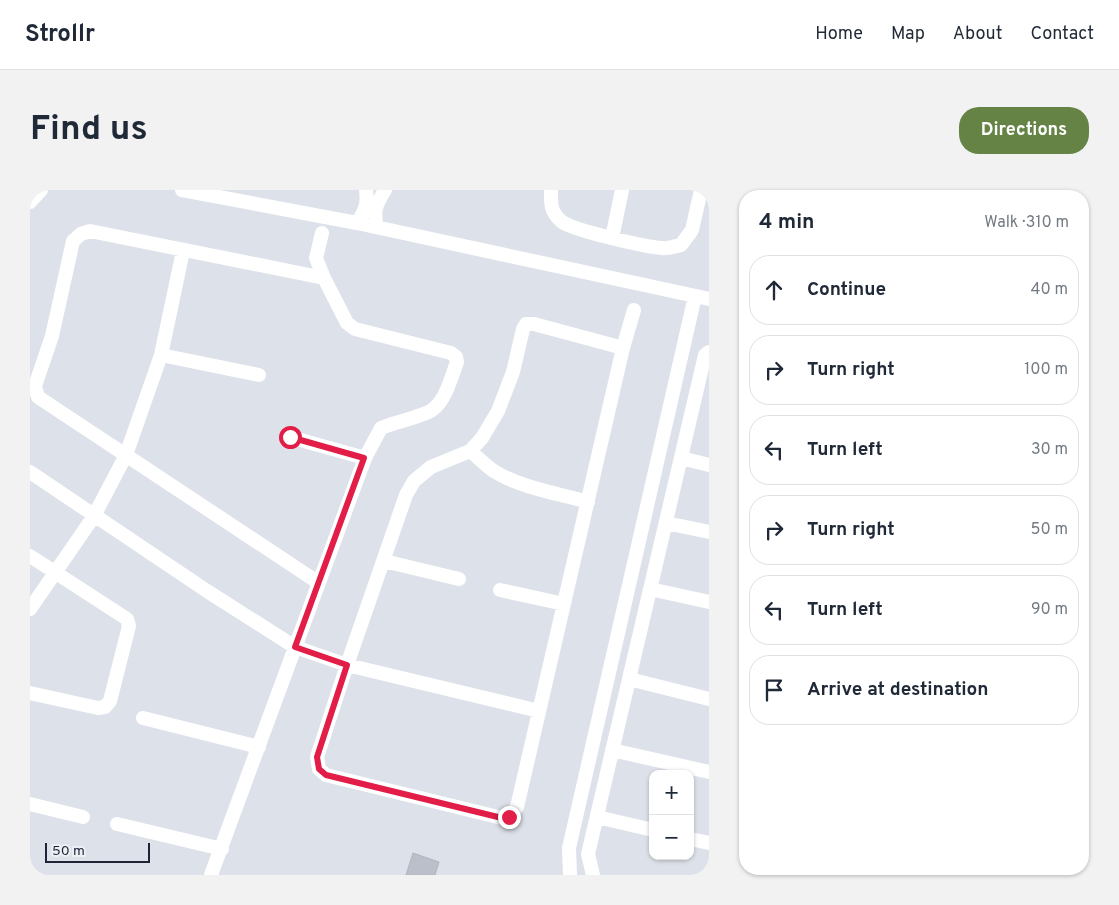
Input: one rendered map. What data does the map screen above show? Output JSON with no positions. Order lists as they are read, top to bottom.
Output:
{
  "scale_bar": "50 m",
  "page": {
    "header": "Strollr",
    "nav": [
      "Home",
      "Map",
      "About",
      "Contact"
    ],
    "buttons": "Directions",
    "title": "Find us",
    "heading": ["4 min", "Walk · 310 m"],
    "list": [
      ["Continue", "40 m"],
      ["Turn right", "100 m"],
      ["Turn left", "30 m"],
      ["Turn right", "50 m"],
      ["Turn left", "90 m"],
      "Arrive at destination"
    ],
    "map_buttons": ["+", "−"],
    "scale": "50 m"
  }
}
